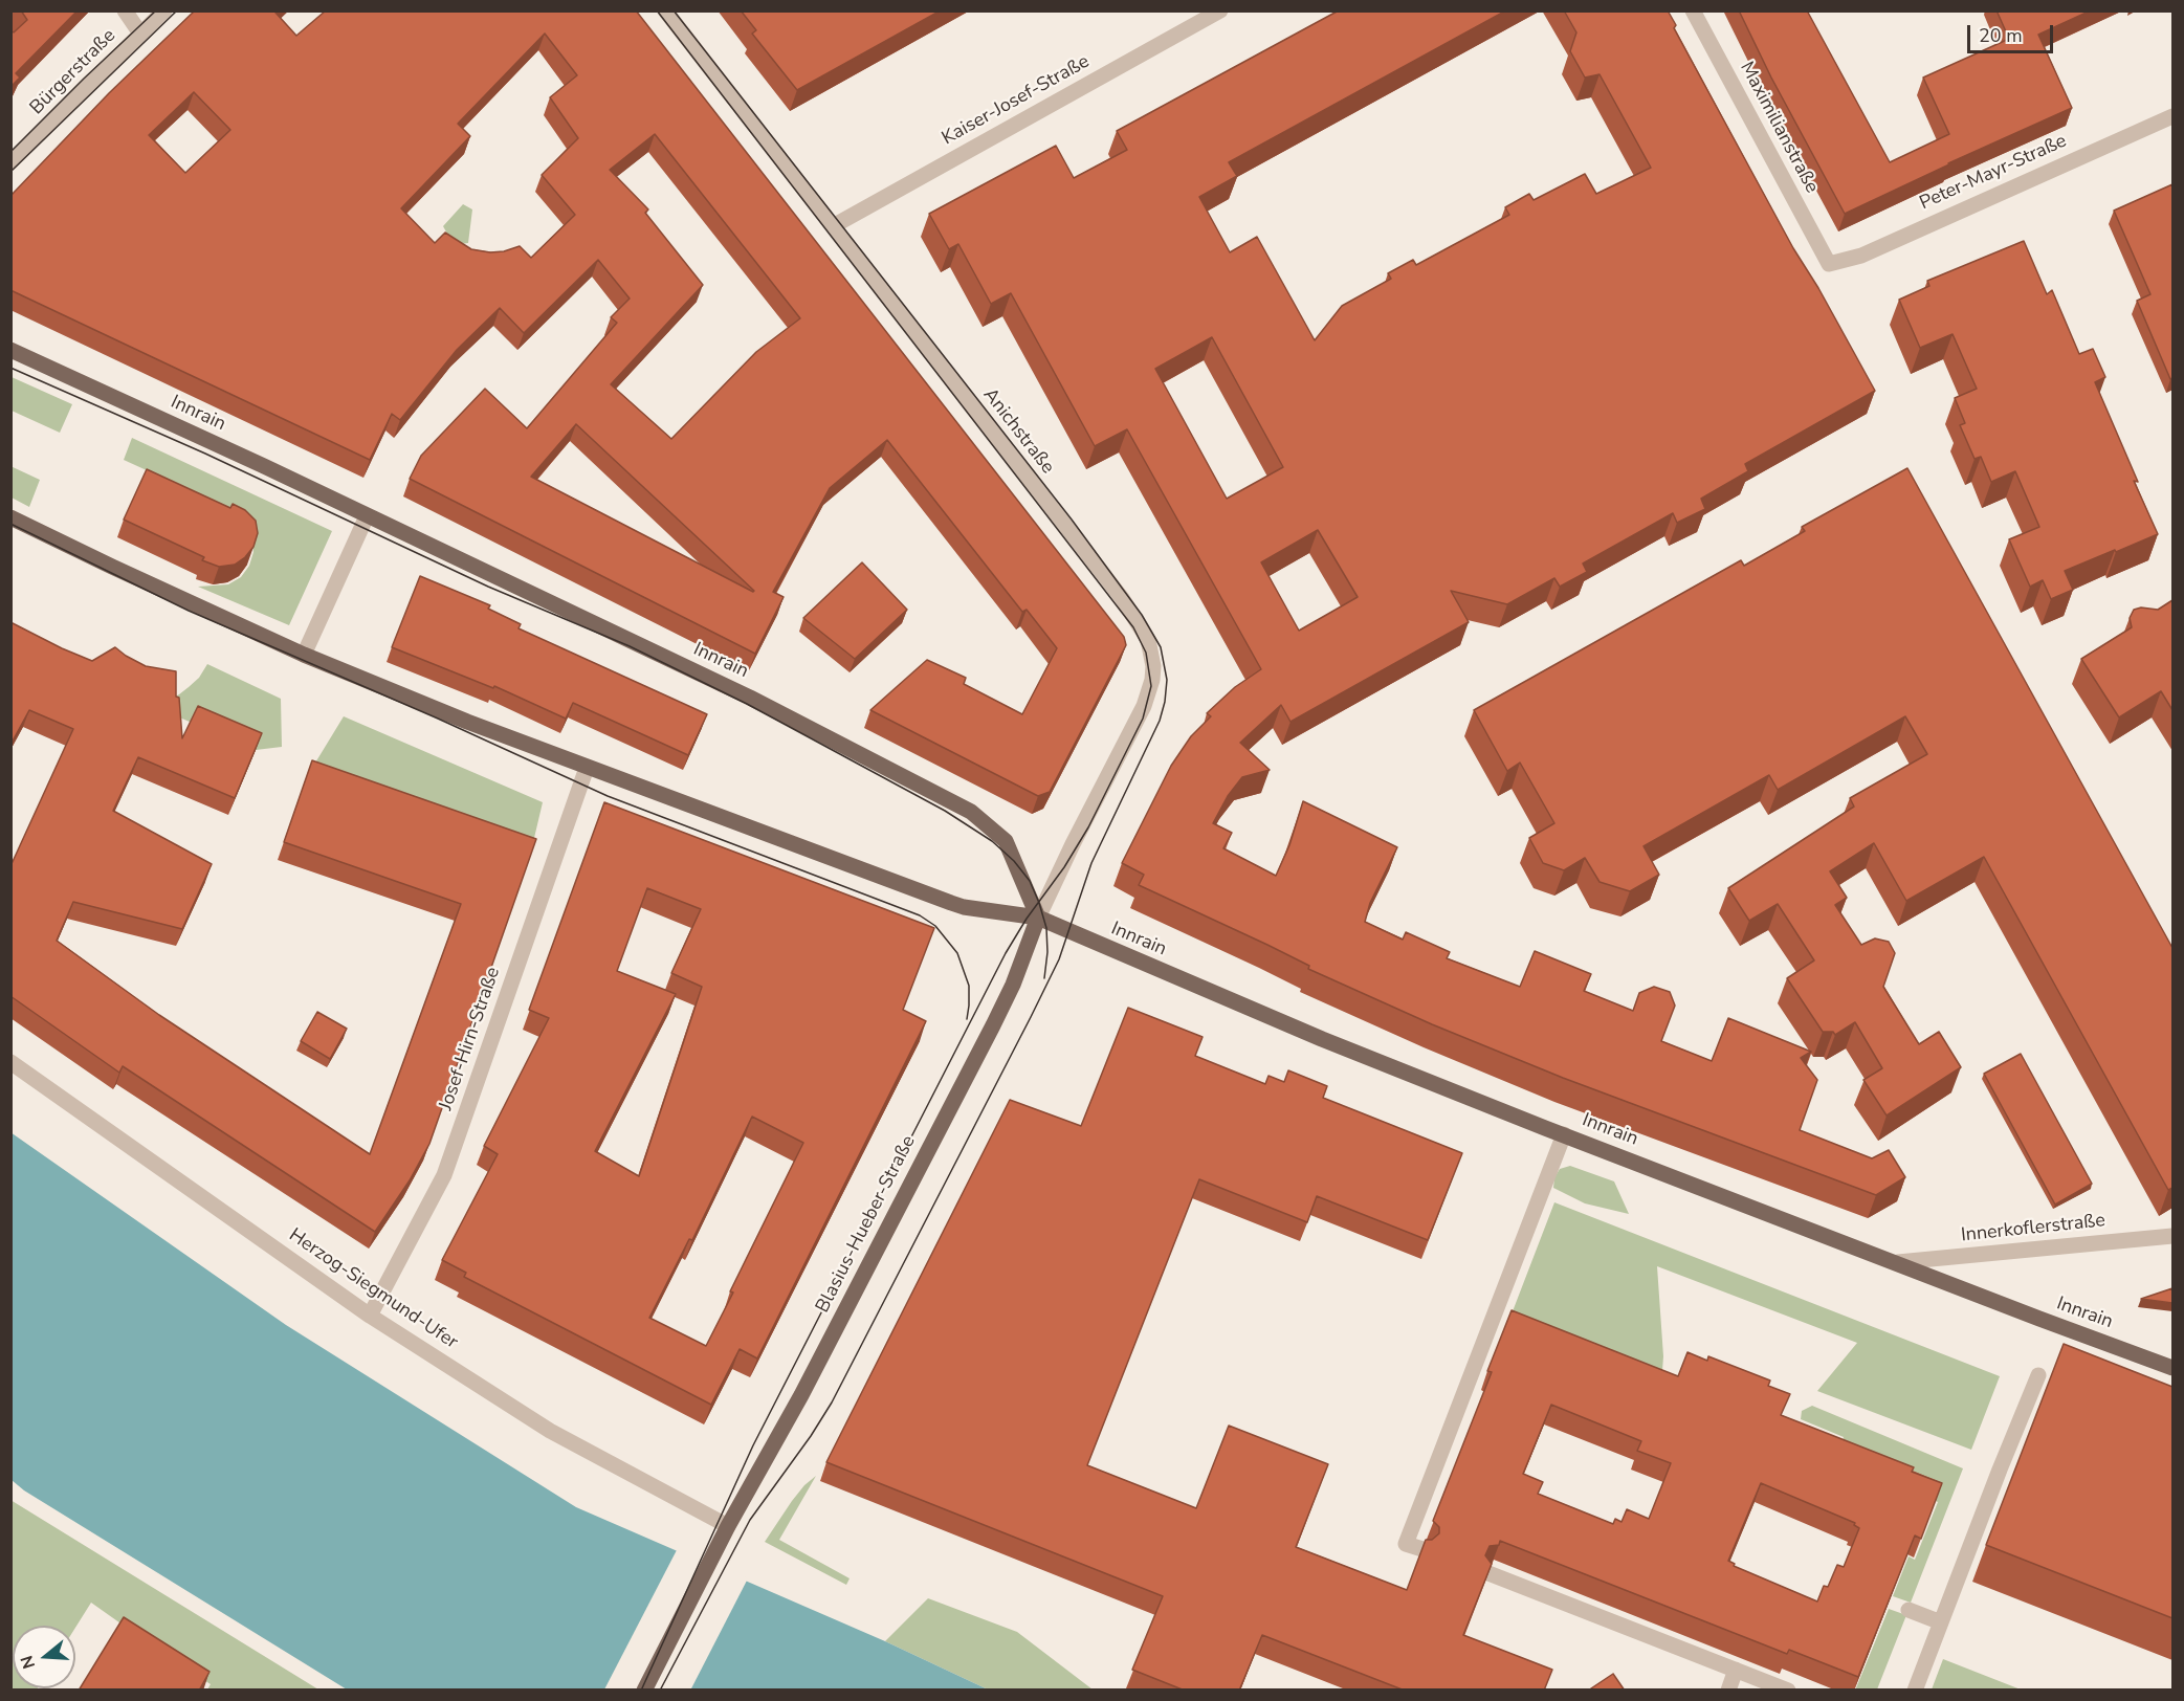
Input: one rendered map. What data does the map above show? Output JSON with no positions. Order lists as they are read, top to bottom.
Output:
{
  "streets": {
    "main road": ["Innrain", "Blasius-Hueber-Straße"],
    "street": [
      "Bürgerstraße",
      "Kaiser-Josef-Straße",
      "Maximilianstraße",
      "Peter-Mayr-Straße",
      "Anichstraße",
      "Josef-Hirn-Straße",
      "Innerkoflerstraße",
      "Herzog-Siegmund-Ufer"
    ]
  },
  "crossings": [
    ["Kaiser-Josef-Straße", "Anichstraße"],
    ["Maximilianstraße", "Peter-Mayr-Straße"],
    ["Innrain", "Anichstraße"],
    ["Innrain", "Josef-Hirn-Straße"],
    ["Innrain", "Blasius-Hueber-Straße"],
    ["Innrain", "Innerkoflerstraße"],
    ["Anichstraße", "Blasius-Hueber-Straße"],
    ["Josef-Hirn-Straße", "Herzog-Siegmund-Ufer"],
    ["Blasius-Hueber-Straße", "Herzog-Siegmund-Ufer"]
  ],
  "scale_bar": "20 m",
  "north": "left"
}
